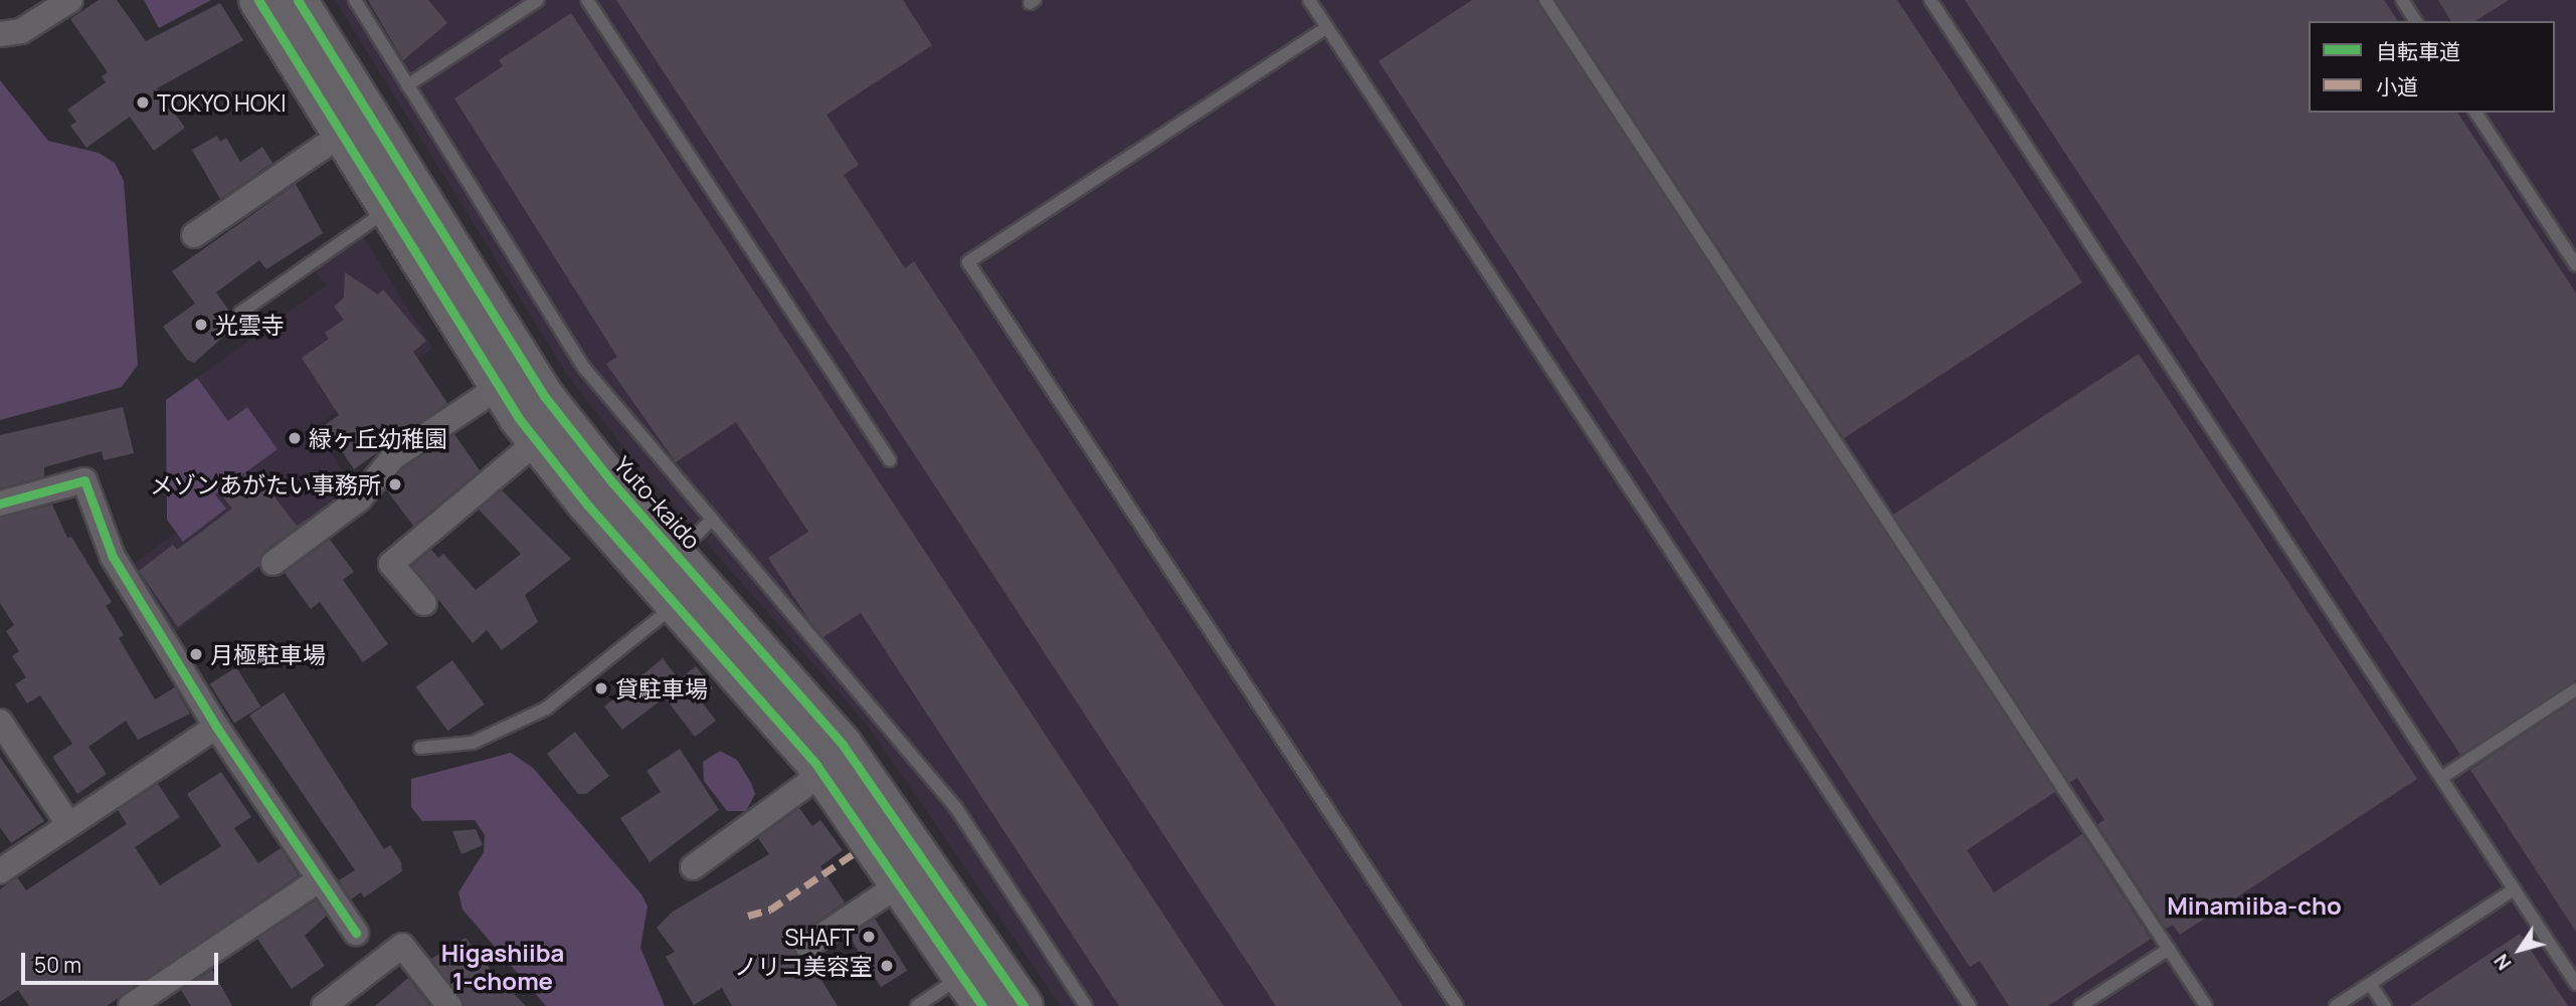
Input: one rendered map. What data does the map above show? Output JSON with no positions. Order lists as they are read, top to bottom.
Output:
{
  "streets": {
    "main road": ["Yuto-kaido"]
  },
  "districts": ["Minamiiba-cho", "Higashiiba 1-chome"],
  "places": [
    "TOKYO HOKI",
    "光雲寺",
    "緑ヶ丘幼稚園",
    "メゾンあがたい事務所",
    "月極駐車場",
    "貸駐車場",
    "SHAFT",
    "ノリコ美容室"
  ],
  "legend": ["自転車道", "小道"],
  "scale_bar": "50 m",
  "north": "bottom left"
}
